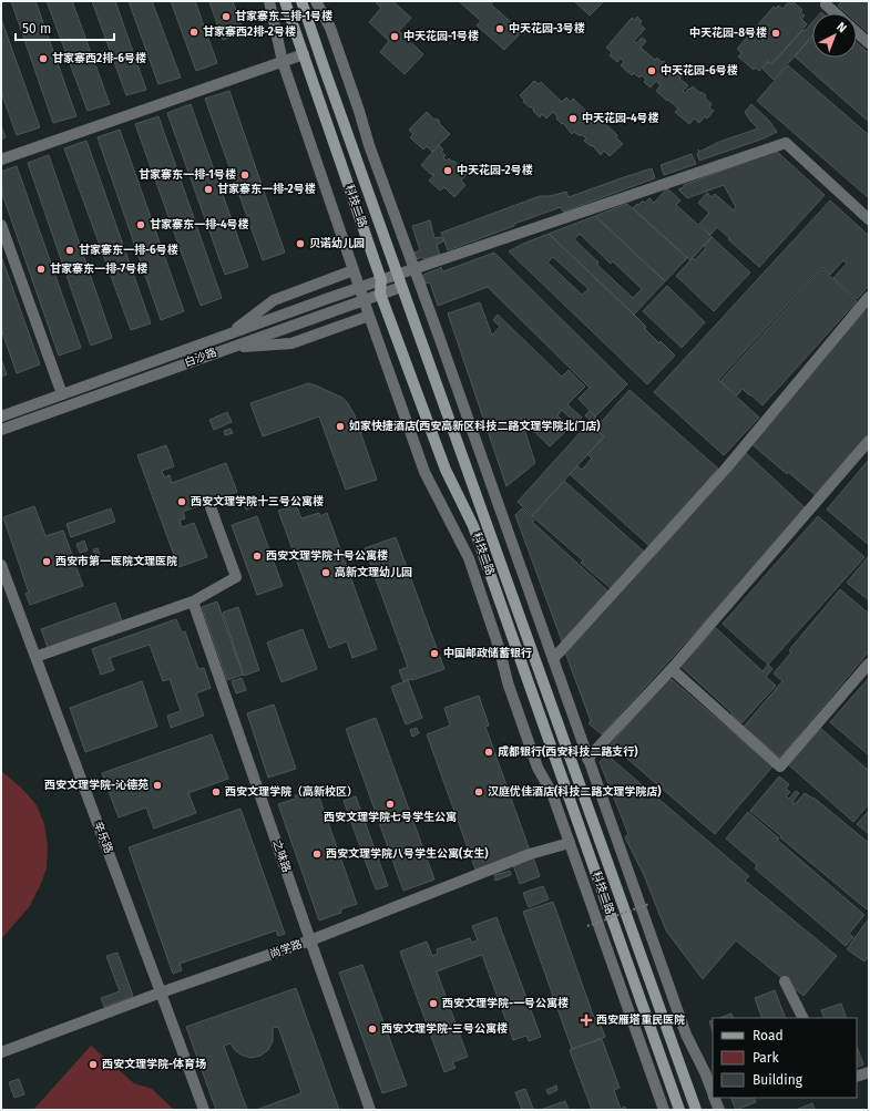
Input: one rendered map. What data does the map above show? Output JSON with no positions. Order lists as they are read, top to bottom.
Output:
{
  "streets": {
    "main road": ["科技二路"],
    "street": [
      "白沙路",
      "辛乐路",
      "之味路",
      "尚学路"
    ]
  },
  "crossings": [
    ["科技二路", "白沙路"],
    ["辛乐路", "尚学路"],
    ["之味路", "尚学路"]
  ],
  "places": {
    "other": [
      "甘家寨东二排-1号楼",
      "中天花园-3号楼",
      "甘家寨西2排-2号楼",
      "中天花园-8号楼",
      "中天花园-1号楼",
      "甘家寨西2排-6号楼",
      "中天花园-6号楼",
      "中天花园-4号楼",
      "中天花园-2号楼",
      "甘家寨东一排-1号楼",
      "甘家寨东一排-2号楼",
      "甘家寨东一排-4号楼",
      "贝诺幼儿园",
      "甘家寨东一排-6号楼",
      "甘家寨东一排-7号楼",
      "如家快捷酒店(西安高新区科技二路文理学院北门店)",
      "西安文理学院十三号公寓楼",
      "西安文理学院十号公寓楼",
      "西安市第一医院文理医院",
      "高新文理幼儿园",
      "中国邮政储蓄银行",
      "成都银行(西安科技二路支行)",
      "西安文理学院-沁德苑",
      "西安文理学院（高新校区）",
      "汉庭优佳酒店(科技二路文理学院店)",
      "西安文理学院七号学生公寓",
      "西安文理学院八号学生公寓(女生)",
      "西安文理学院-一号公寓楼",
      "西安文理学院-三号公寓楼",
      "西安文理学院-体育场"
    ],
    "health": ["西安雁塔重民医院"]
  },
  "legend": ["Road", "Park", "Building"],
  "scale_bar": "50 m",
  "north": "top right"
}
